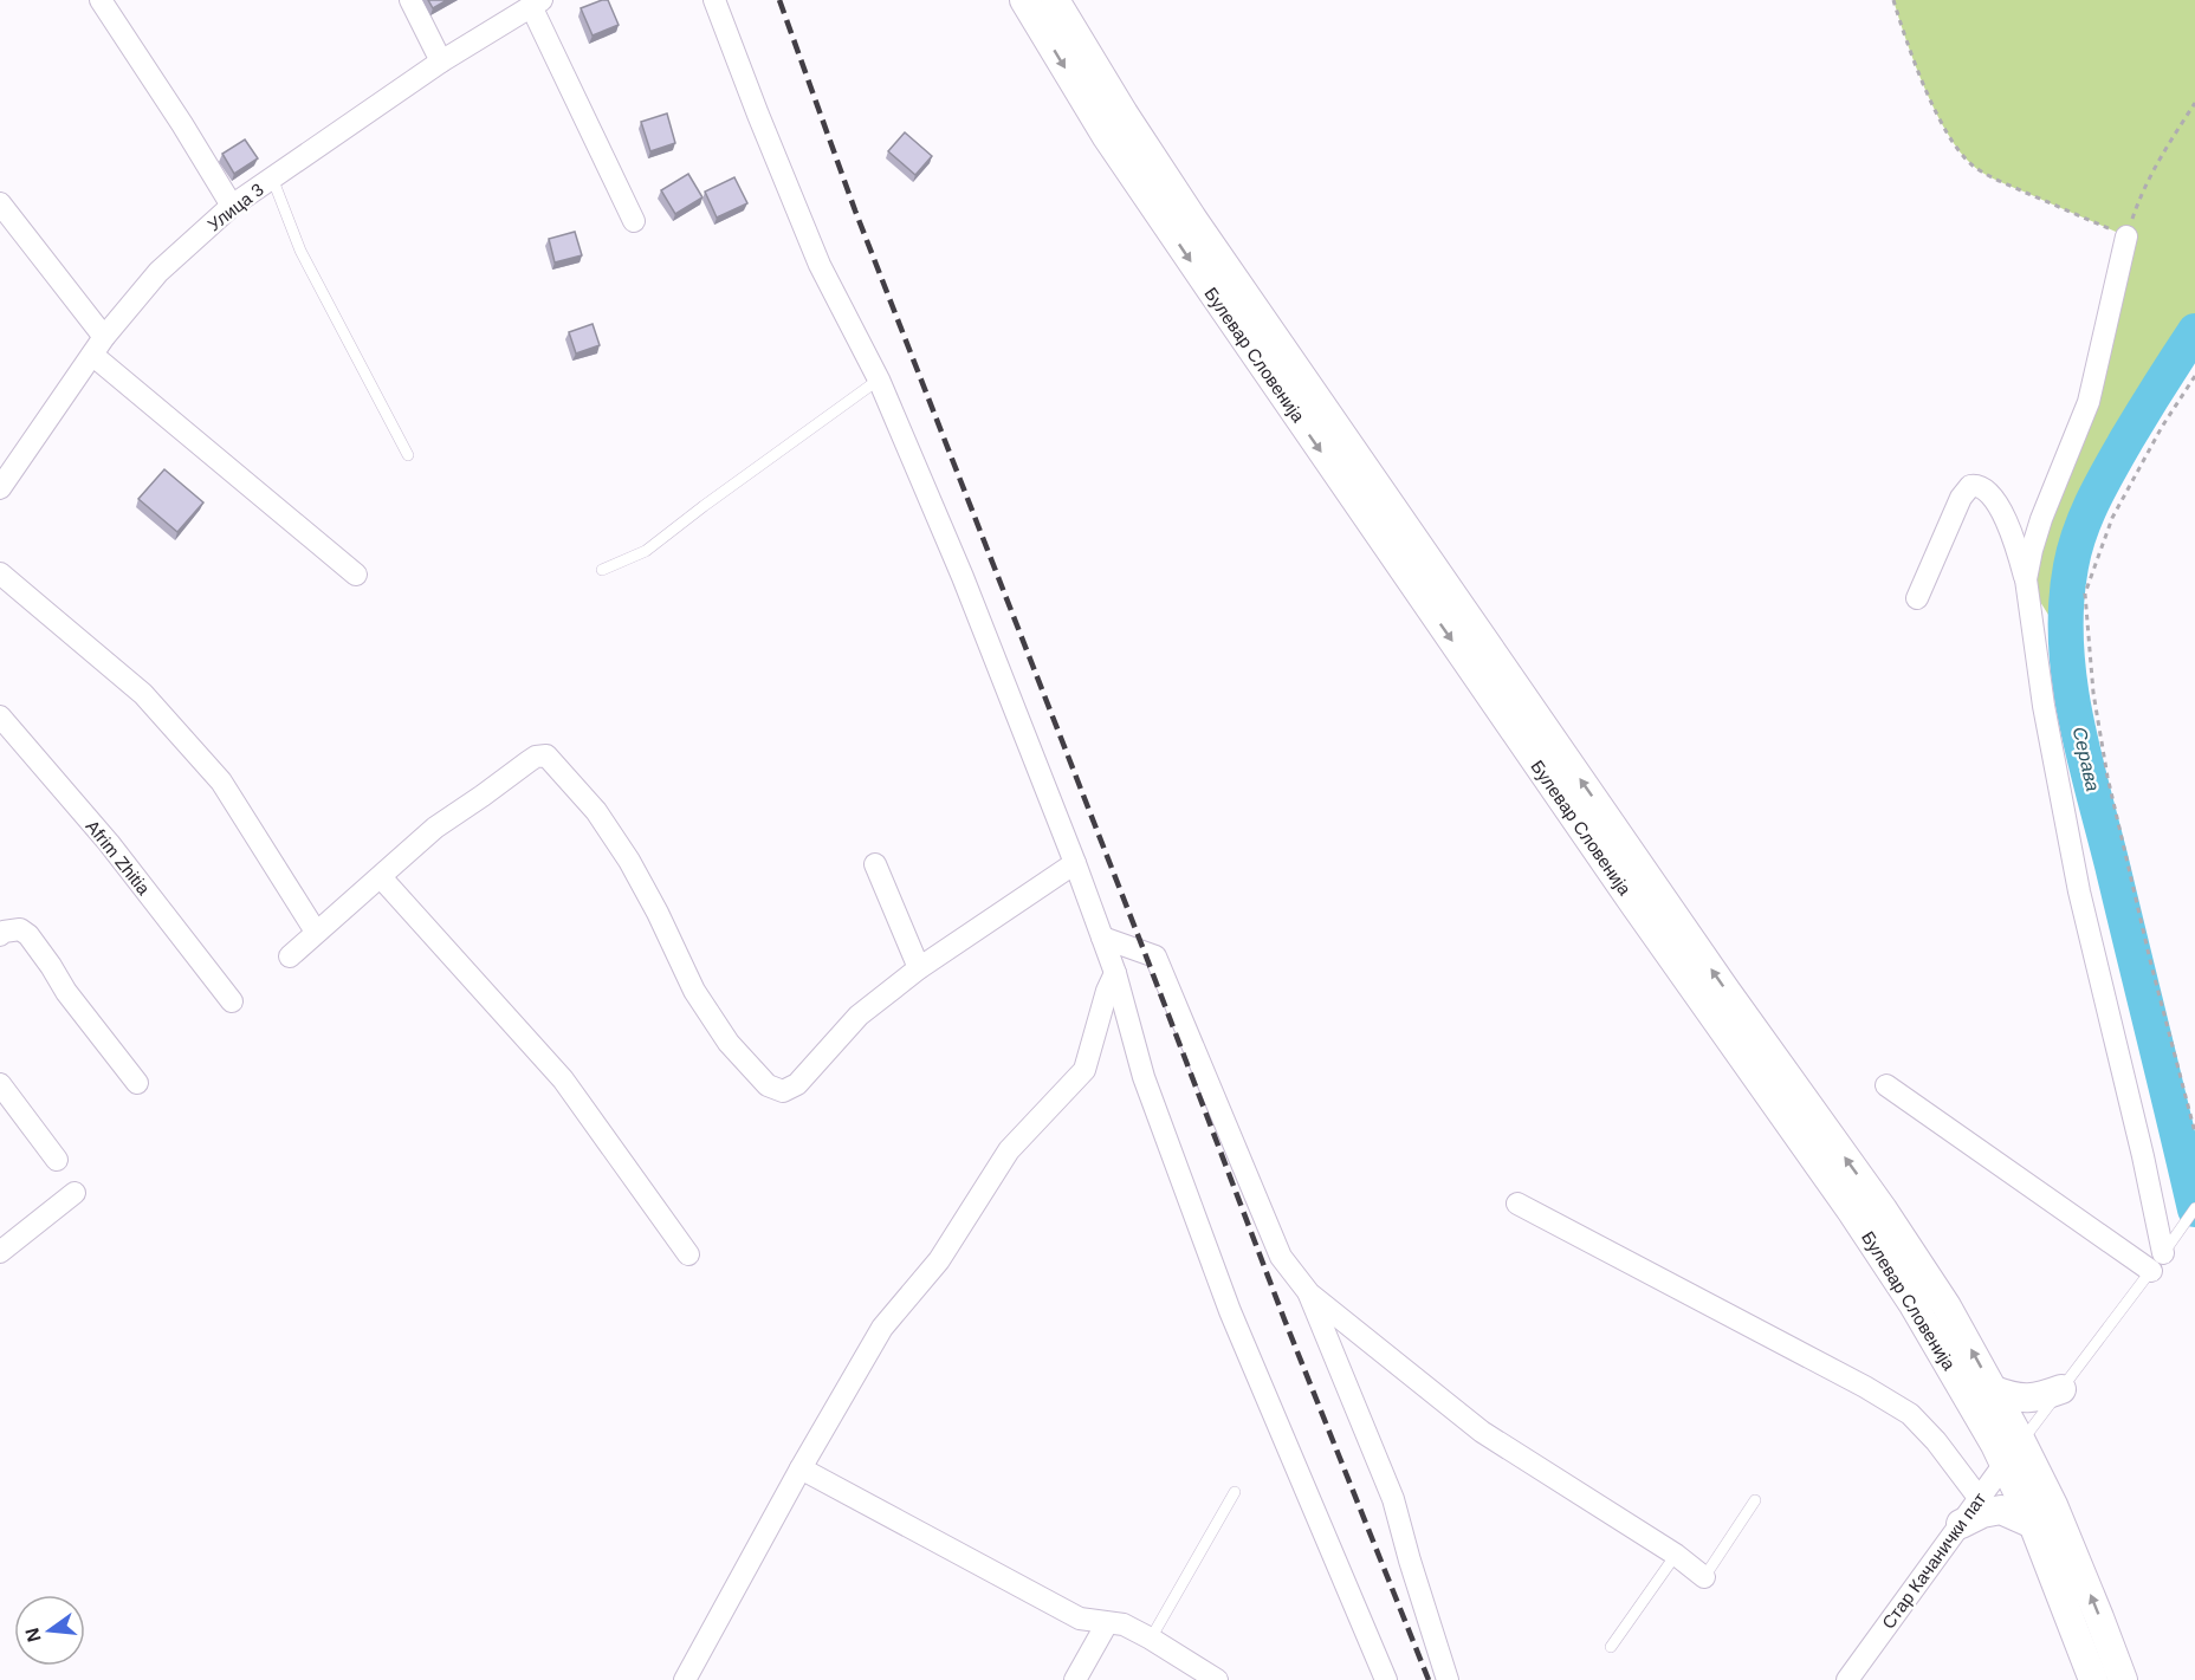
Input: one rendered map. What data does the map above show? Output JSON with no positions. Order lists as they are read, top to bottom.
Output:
{
  "streets": {
    "street": [
      "Улица 3",
      "Булевар Словенија",
      "Afrim Zhitia",
      "Стар Качанички пат"
    ]
  },
  "crossings": [
    ["Булевар Словенија", "Стар Качанички пат"]
  ],
  "water": ["Серава"],
  "north": "left"
}
